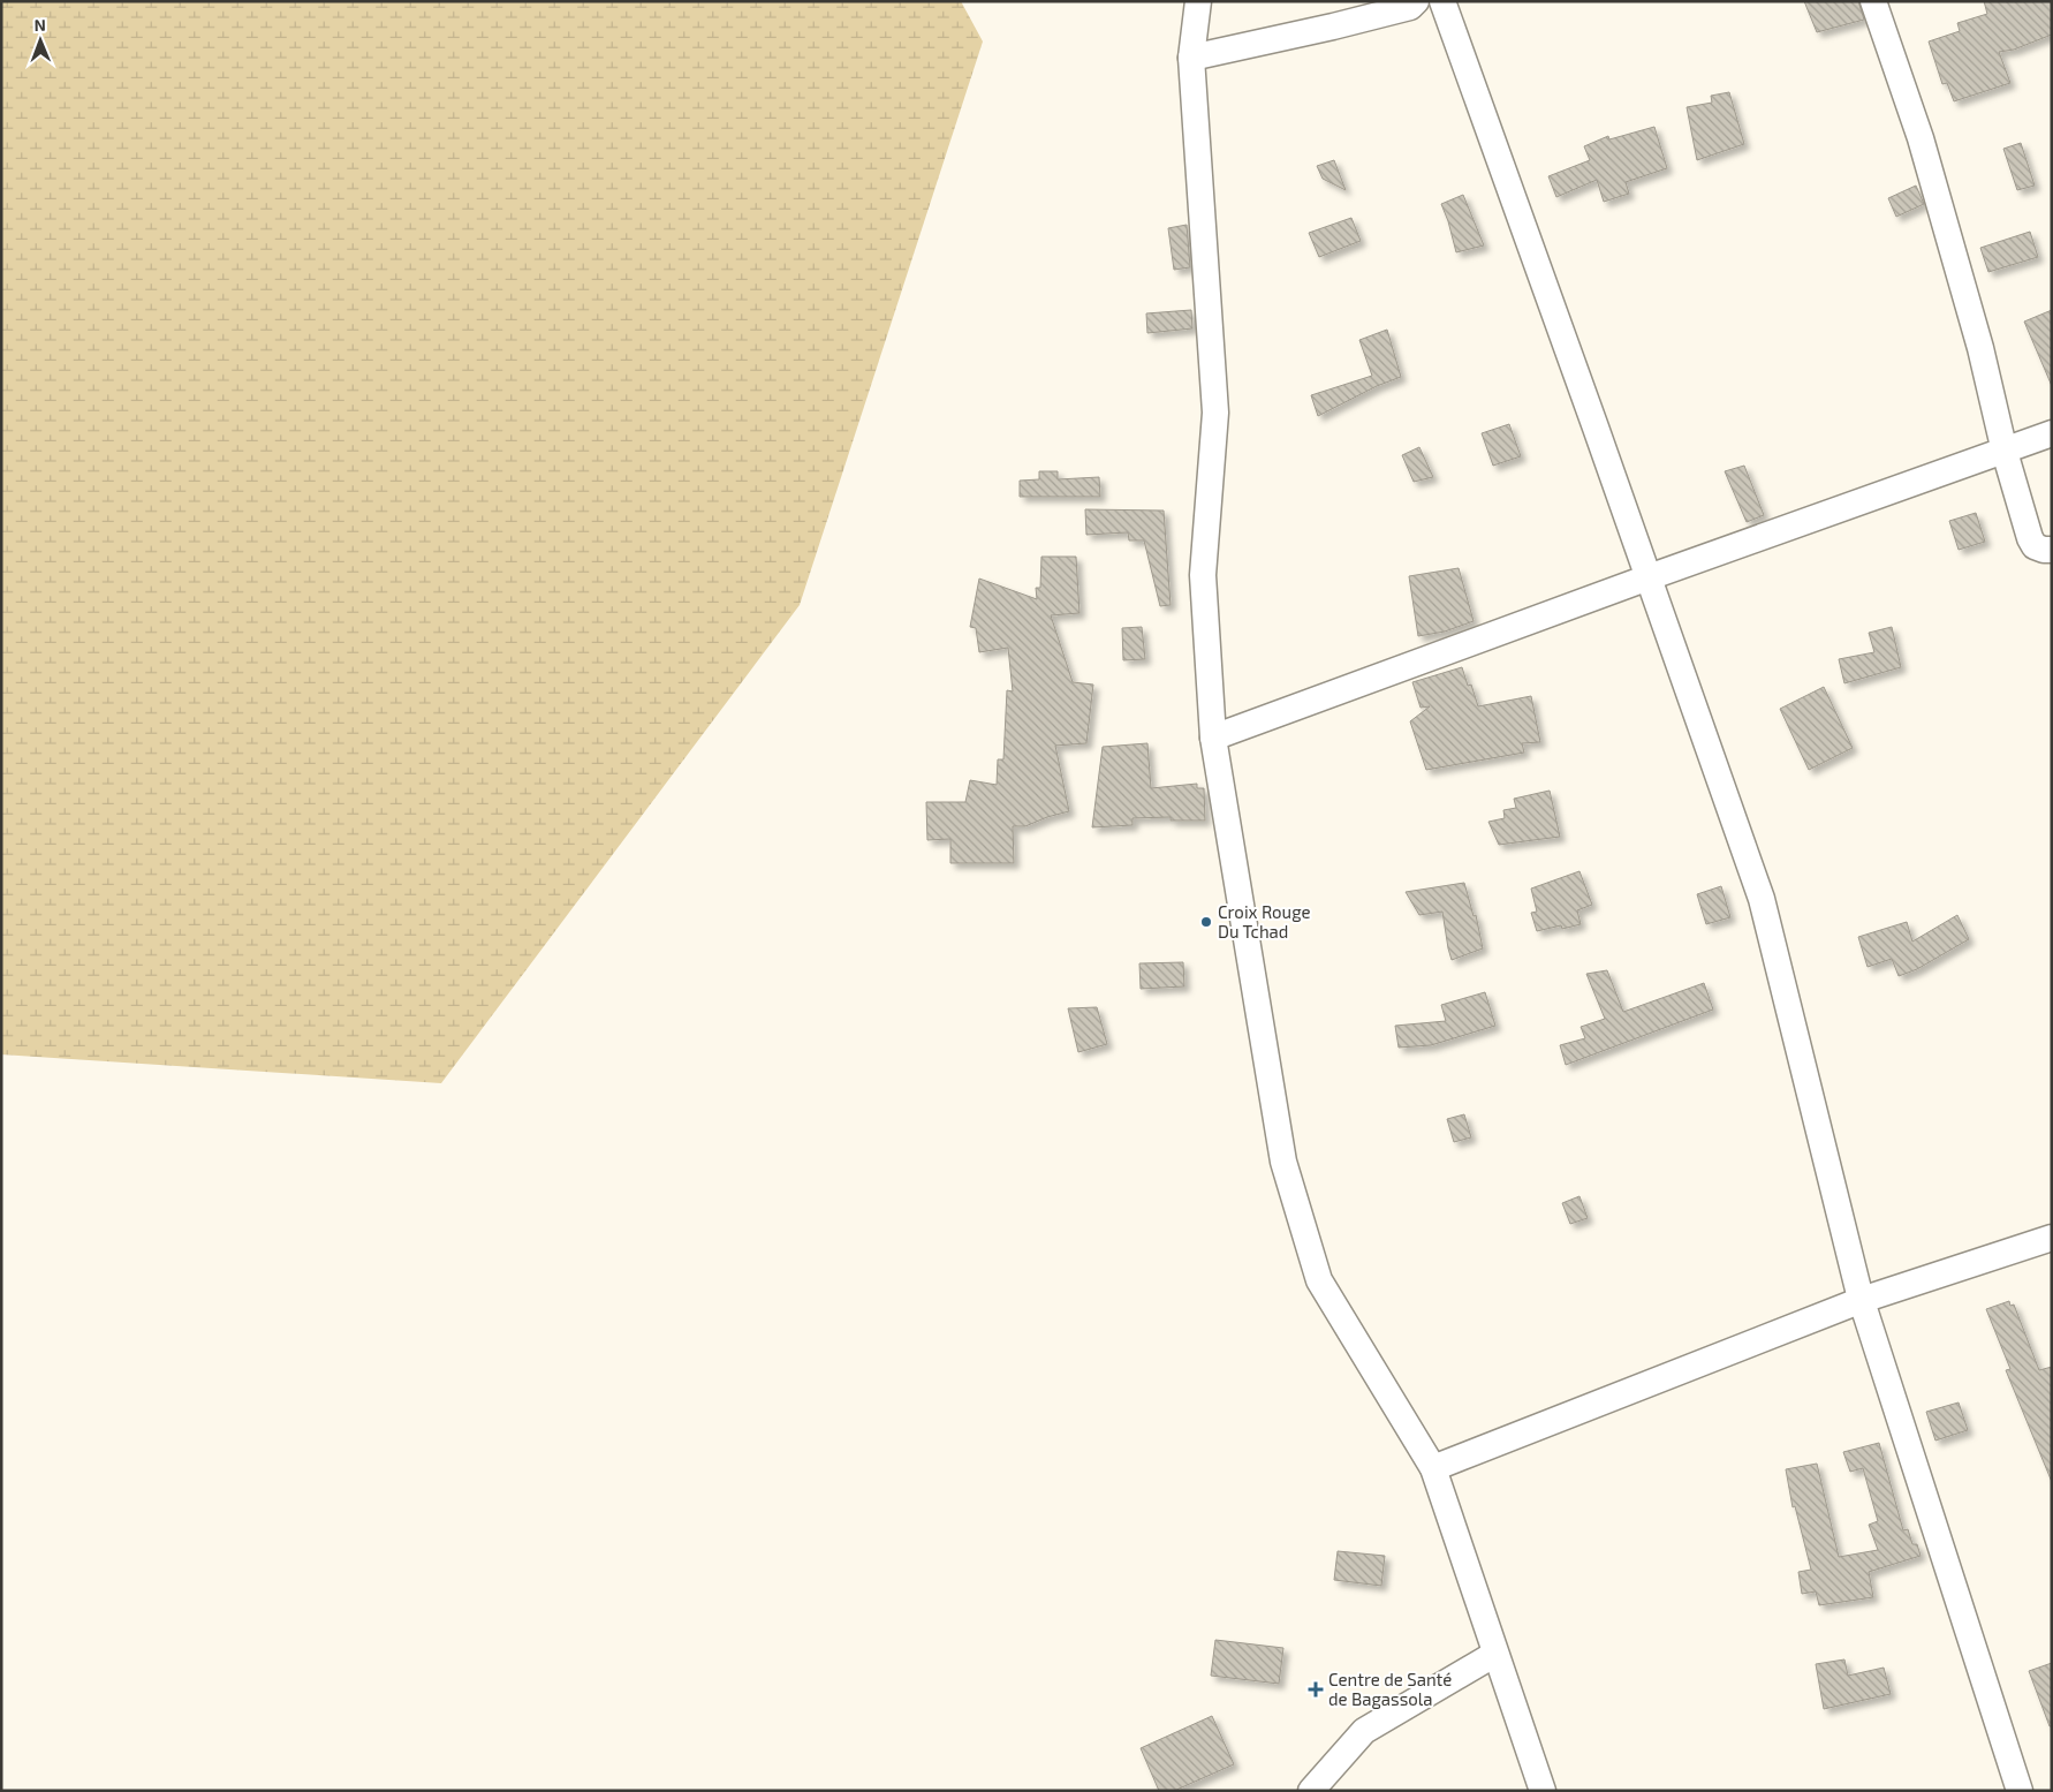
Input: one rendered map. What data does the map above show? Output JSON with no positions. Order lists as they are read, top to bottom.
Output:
{
  "places": {
    "other": ["Croix Rouge Du Tchad"],
    "health": ["Centre de Santé de Bagassola"]
  },
  "north": "top"
}
